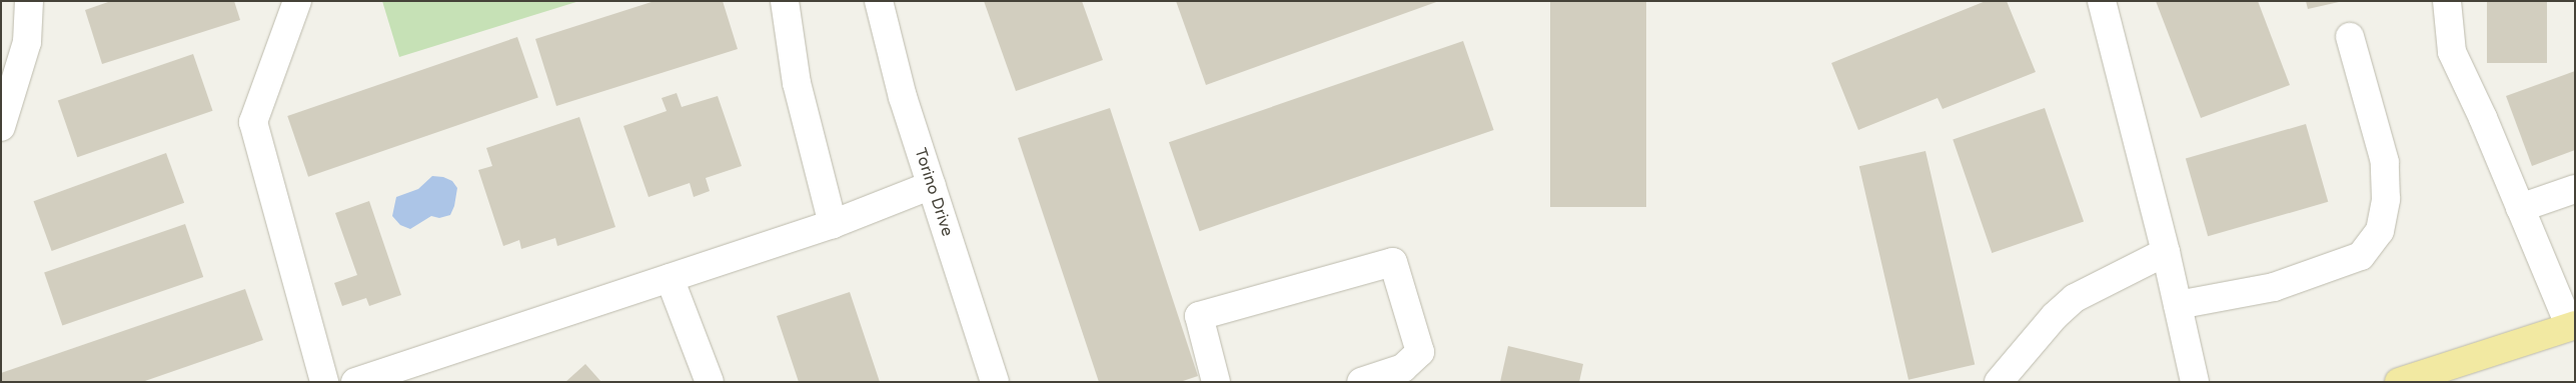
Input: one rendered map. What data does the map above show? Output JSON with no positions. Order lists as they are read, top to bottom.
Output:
{
  "streets": {
    "street": ["Torino Drive"]
  }
}
